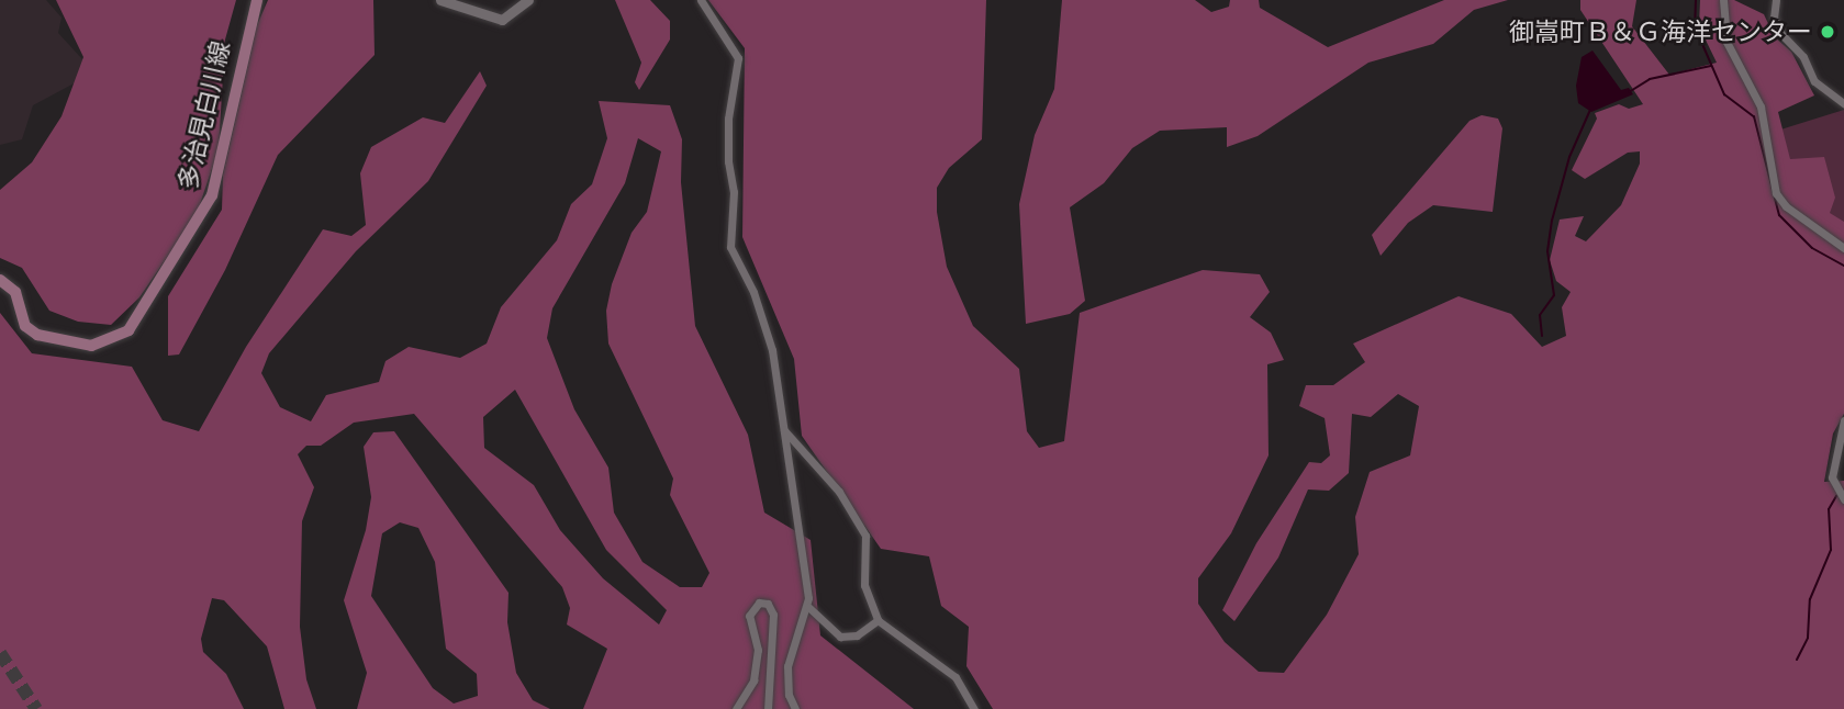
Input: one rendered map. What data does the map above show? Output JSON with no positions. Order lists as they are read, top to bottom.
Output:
{
  "streets": {
    "main road": ["多治見白川線"]
  },
  "places": ["御嵩町Ｂ＆Ｇ海洋センター"]
}
